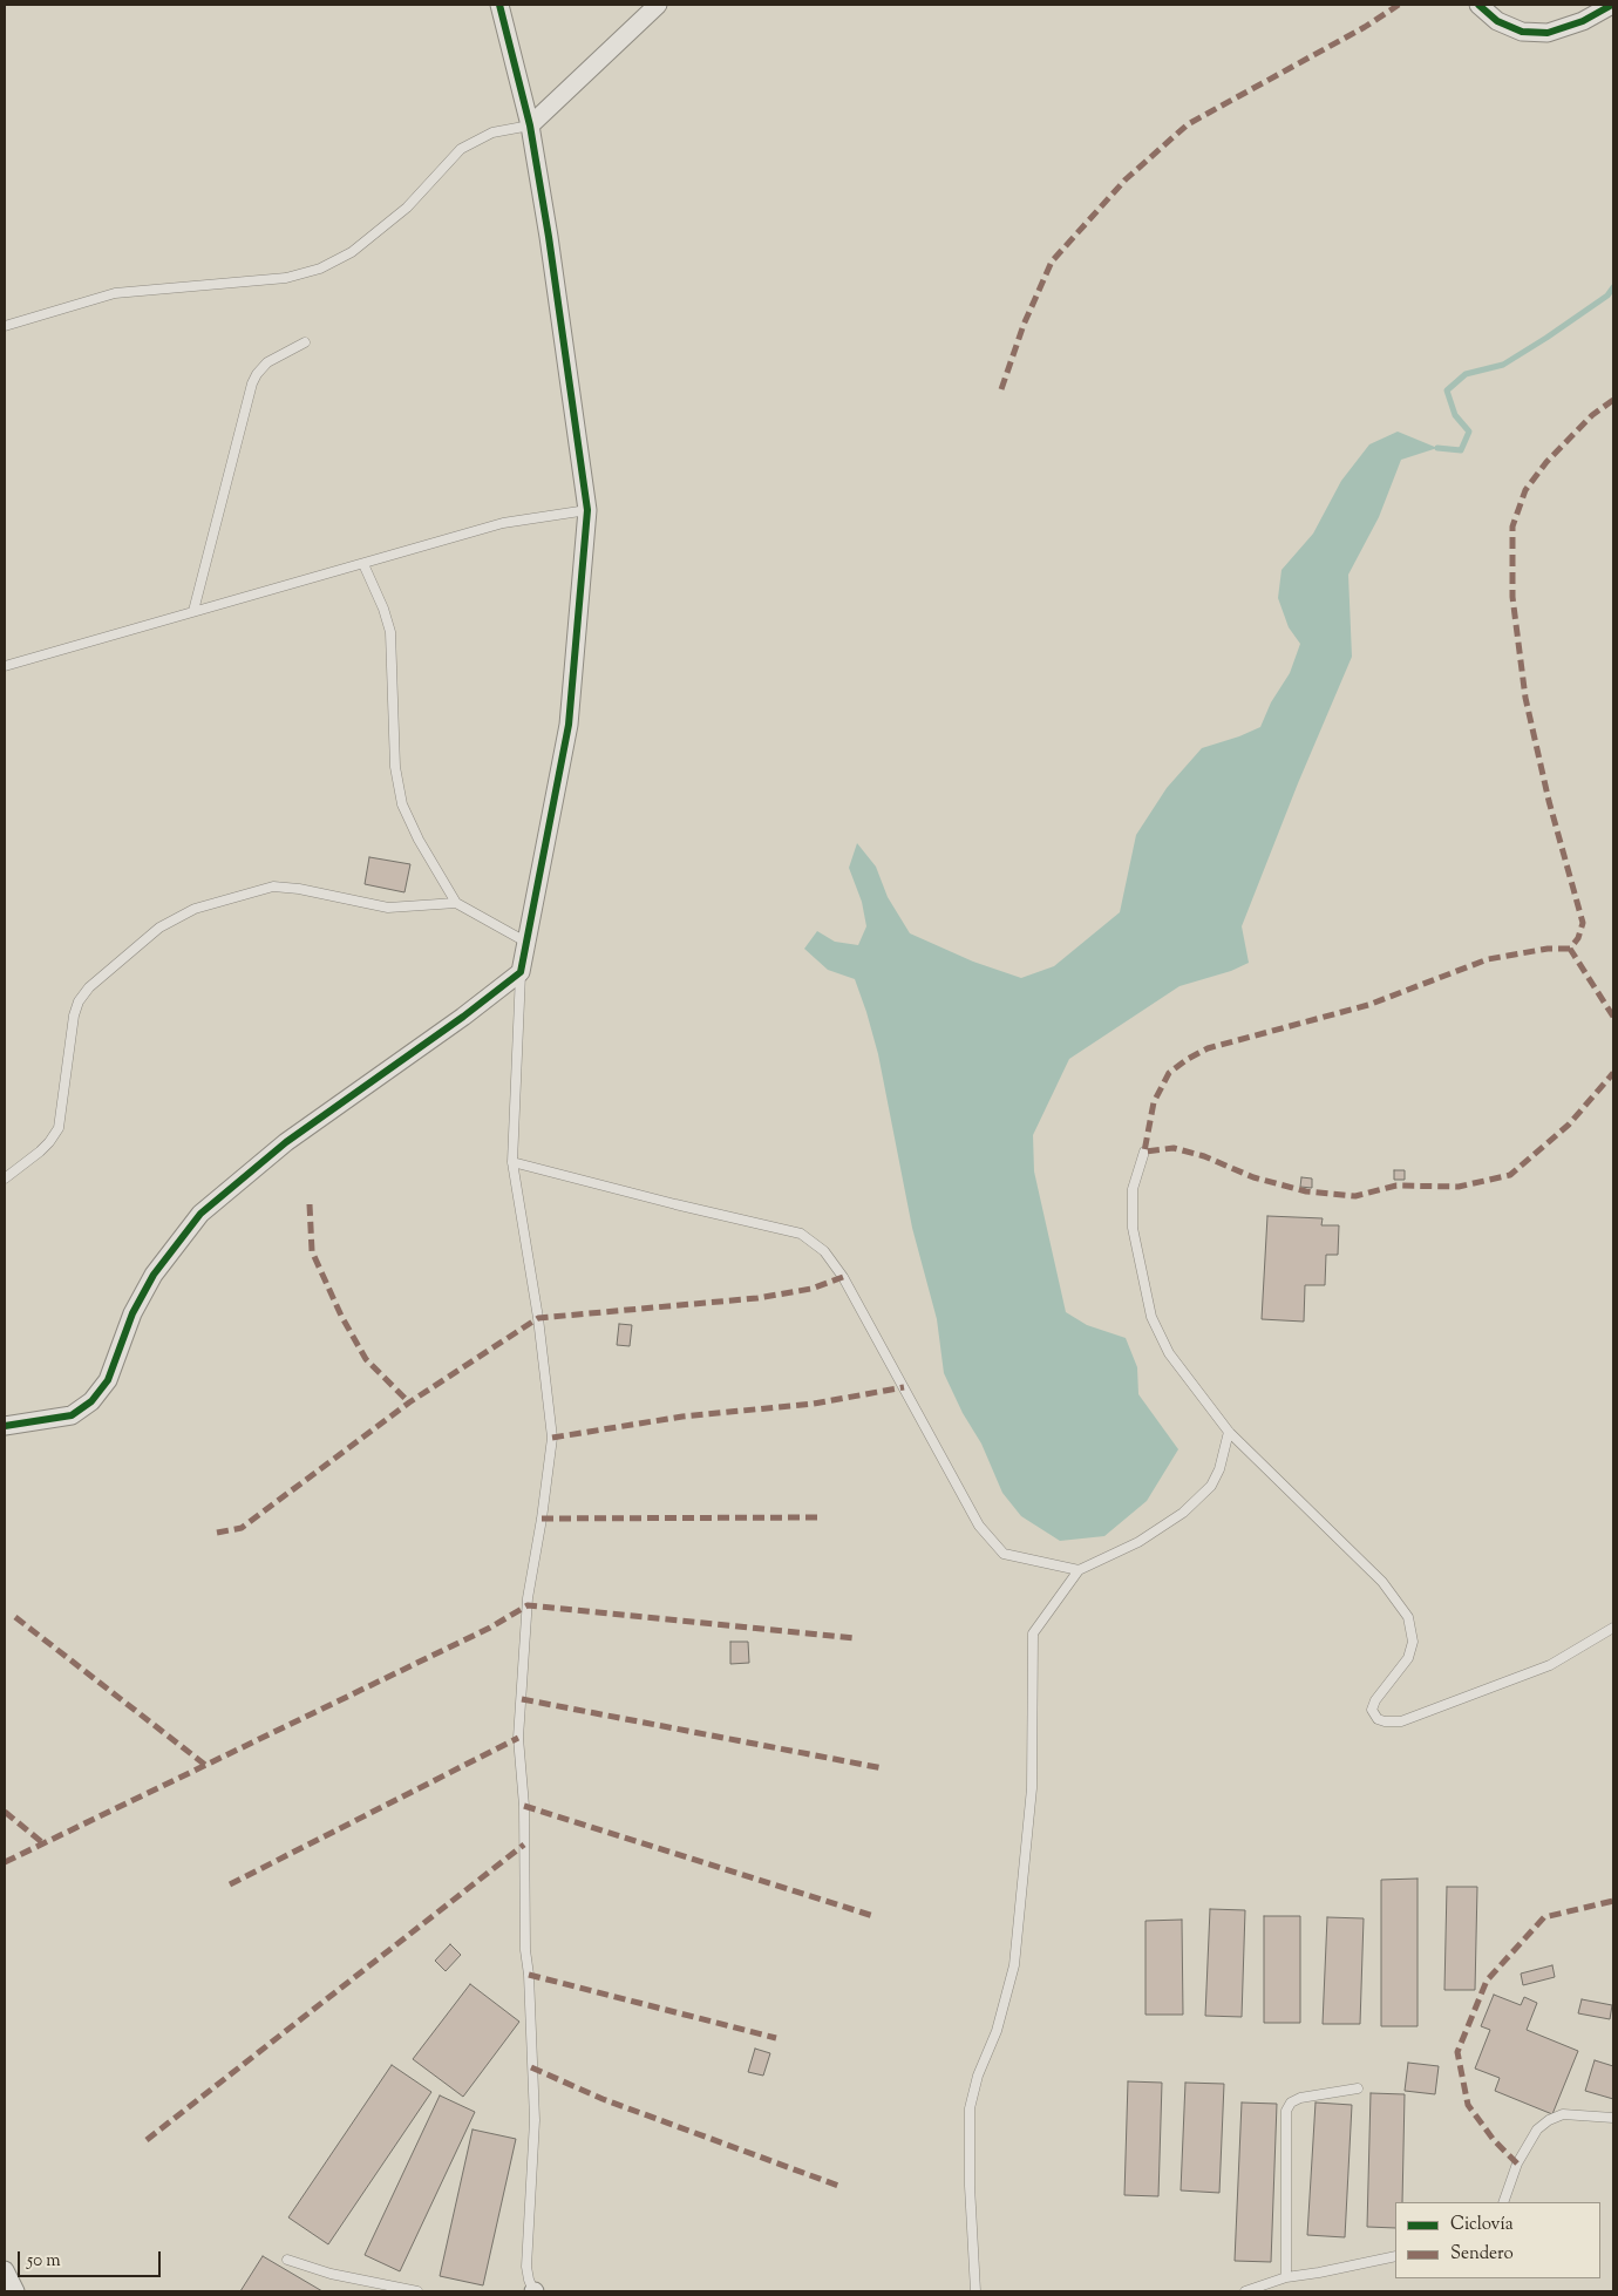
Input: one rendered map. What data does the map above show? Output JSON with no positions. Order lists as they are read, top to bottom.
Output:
{
  "legend": ["Ciclovía", "Sendero"],
  "scale_bar": "50 m"
}
